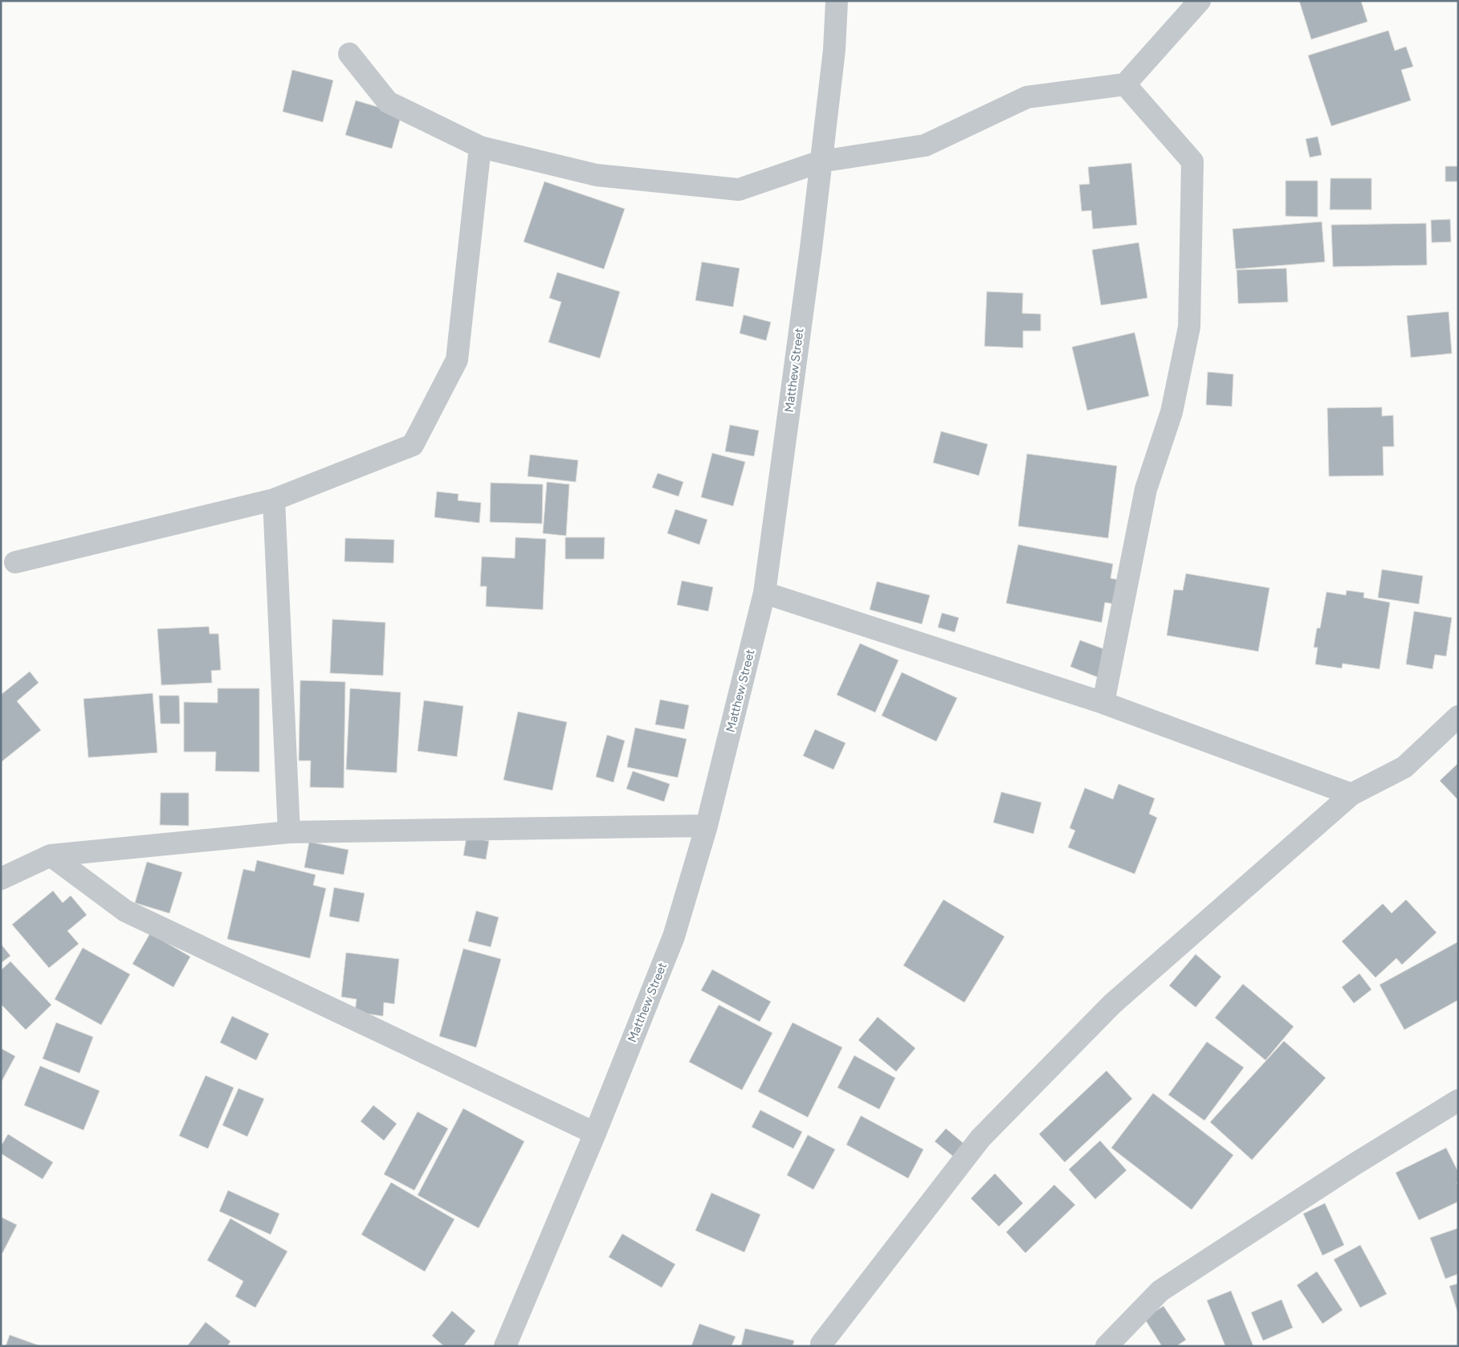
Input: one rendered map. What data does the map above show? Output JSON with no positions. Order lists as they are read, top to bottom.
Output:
{
  "streets": {
    "street": ["Matthew Street"]
  }
}
